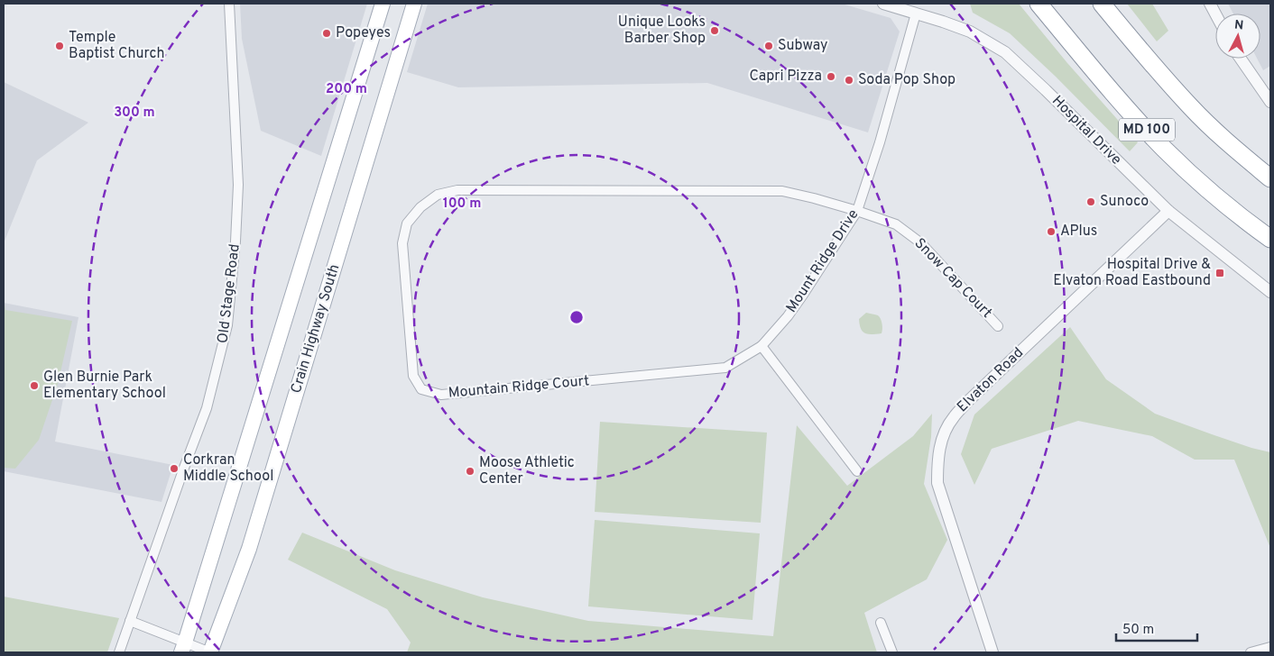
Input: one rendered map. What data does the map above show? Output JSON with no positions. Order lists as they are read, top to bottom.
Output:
{
  "streets": {
    "highway": ["MD 100"],
    "main road": ["Crain Highway South"],
    "street": [
      "Hospital Drive",
      "Mount Ridge Drive",
      "Snow Cap Court",
      "Old Stage Road",
      "Elvaton Road",
      "Mountain Ridge Court"
    ]
  },
  "crossings": [
    ["Hospital Drive", "Mount Ridge Drive"],
    ["Hospital Drive", "Elvaton Road"],
    ["Mount Ridge Drive", "Snow Cap Court"],
    ["Mount Ridge Drive", "Mountain Ridge Court"],
    ["Snow Cap Court", "Mountain Ridge Court"]
  ],
  "places": {
    "other": [
      "Unique Looks Barber Shop",
      "Popeyes",
      "Temple Baptist Church",
      "Subway",
      "Capri Pizza",
      "Soda Pop Shop",
      "Sunoco",
      "APlus",
      "Glen Burnie Park Elementary School",
      "Corkran Middle School",
      "Moose Athletic Center"
    ],
    "transit": ["Hospital Drive & Elvaton Road Eastbound"]
  },
  "scale_bar": "50 m",
  "north": "top",
  "rings": ["200 m", "300 m", "100 m"]
}
